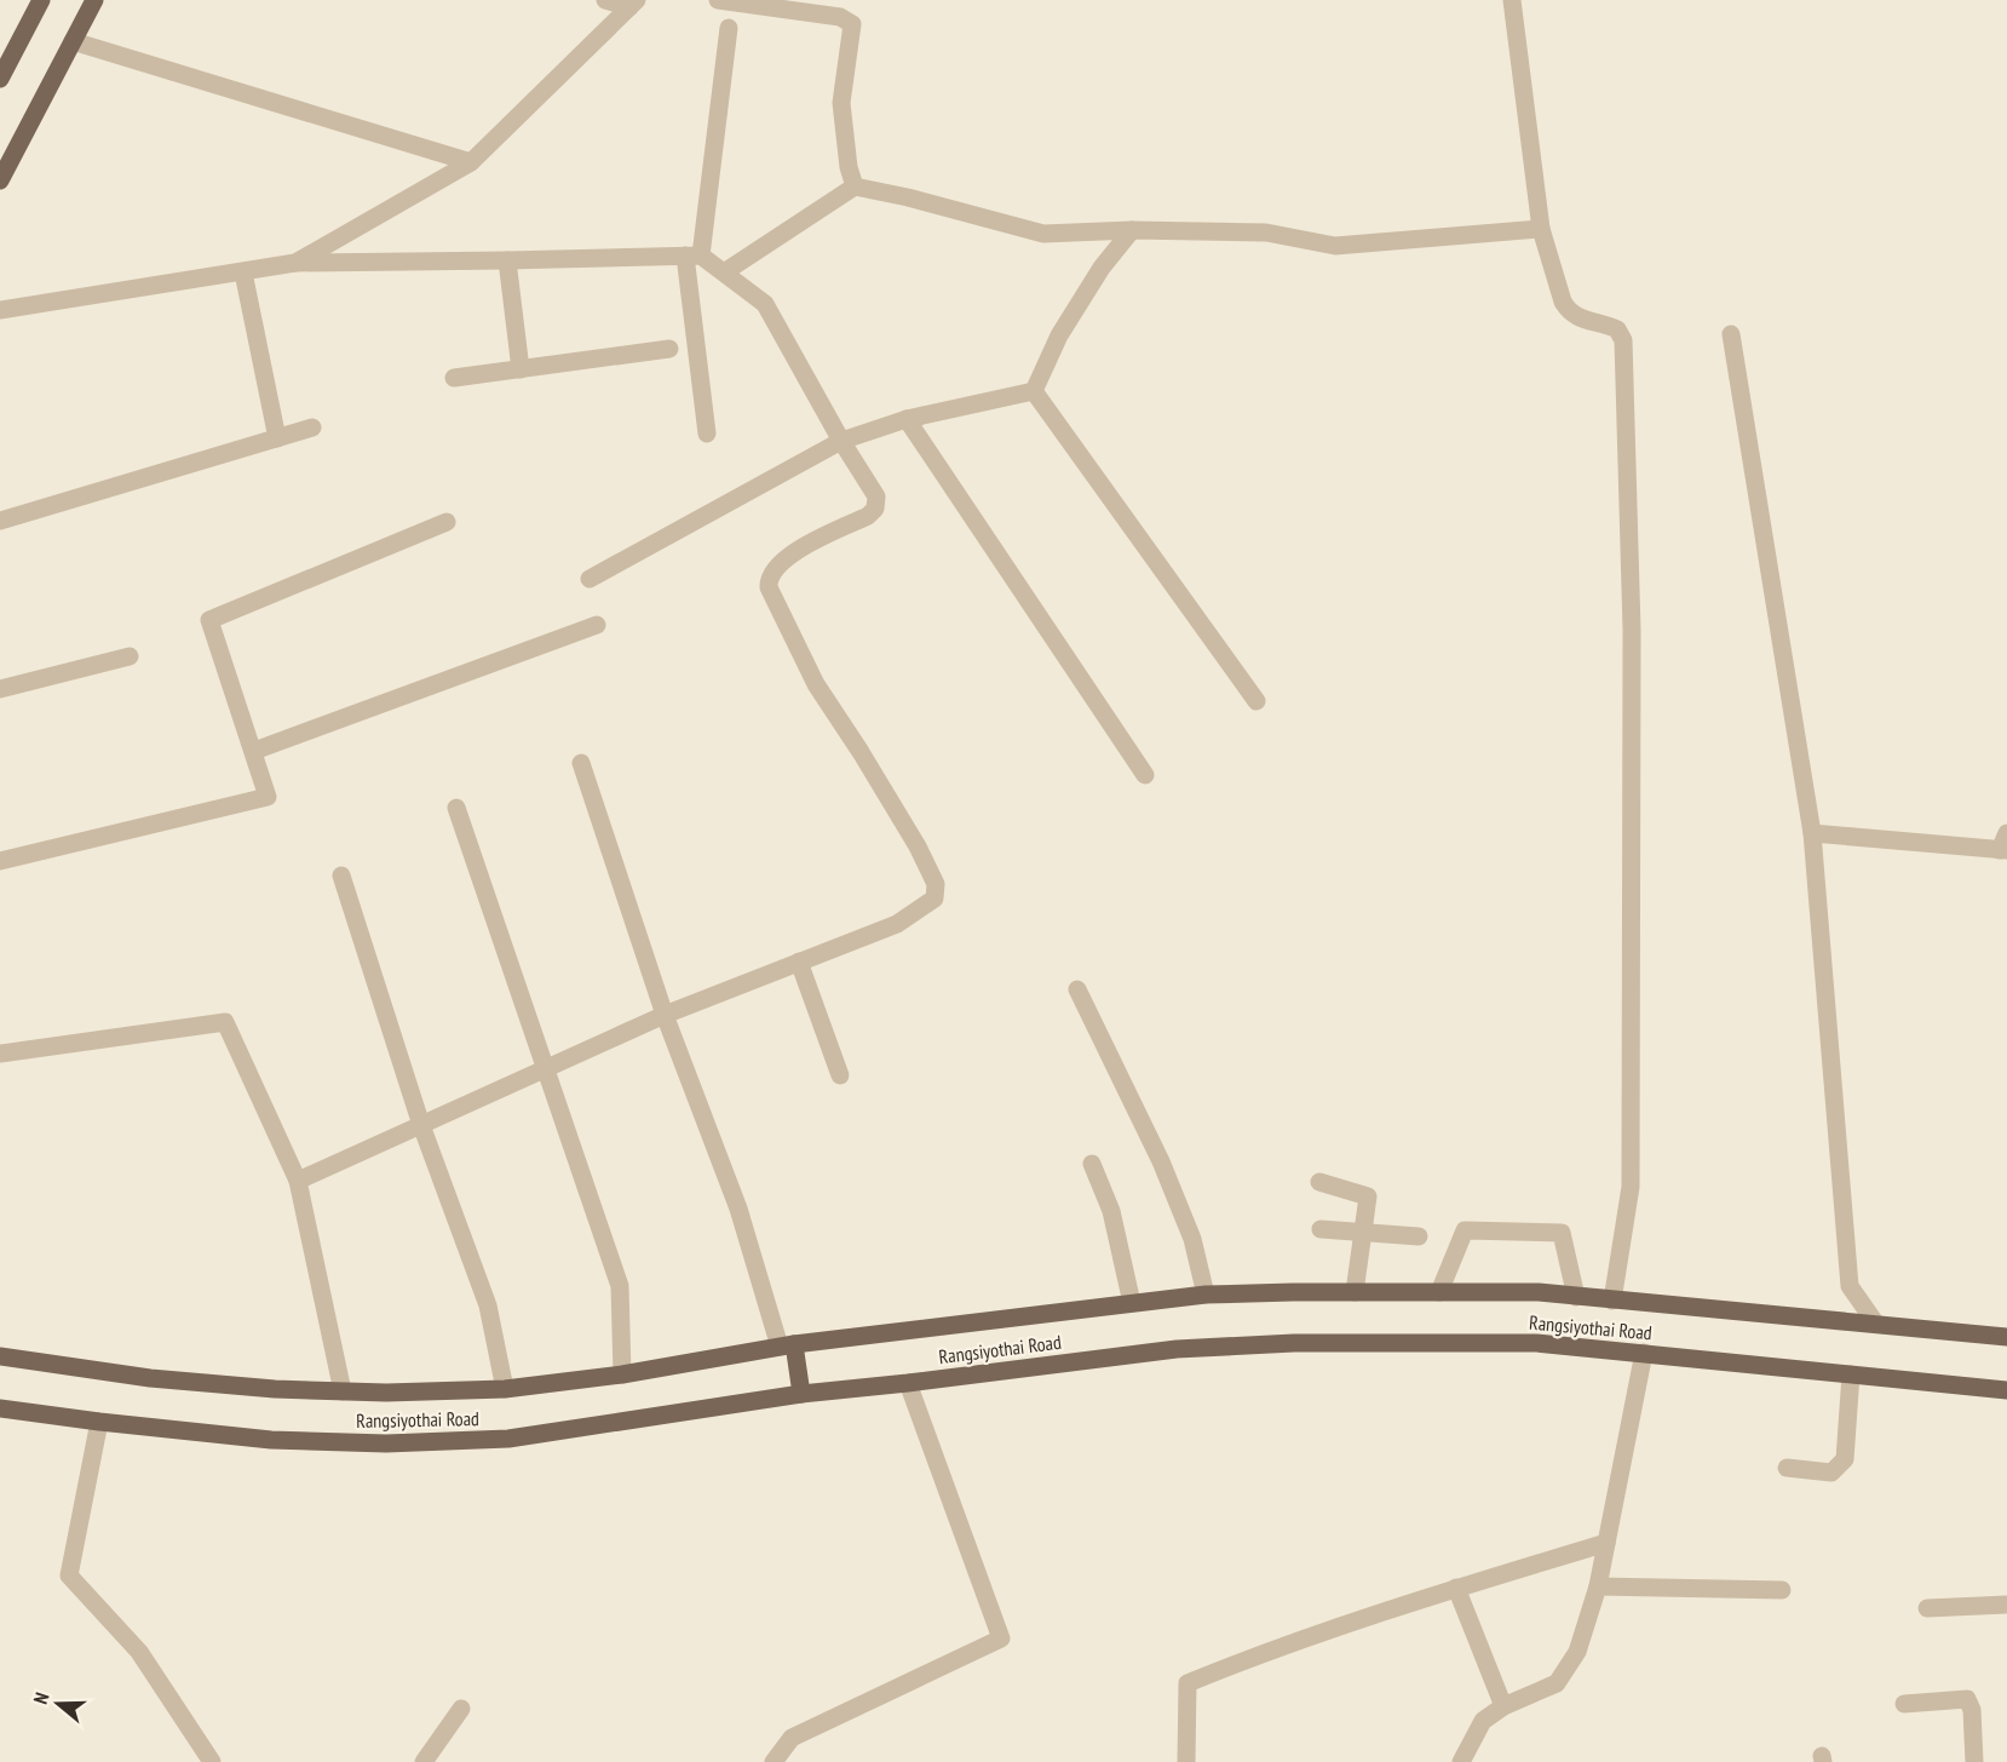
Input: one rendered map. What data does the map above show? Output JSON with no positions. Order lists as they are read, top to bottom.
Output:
{
  "streets": {
    "main road": ["Rangsiyothai Road"]
  },
  "north": "left"
}
